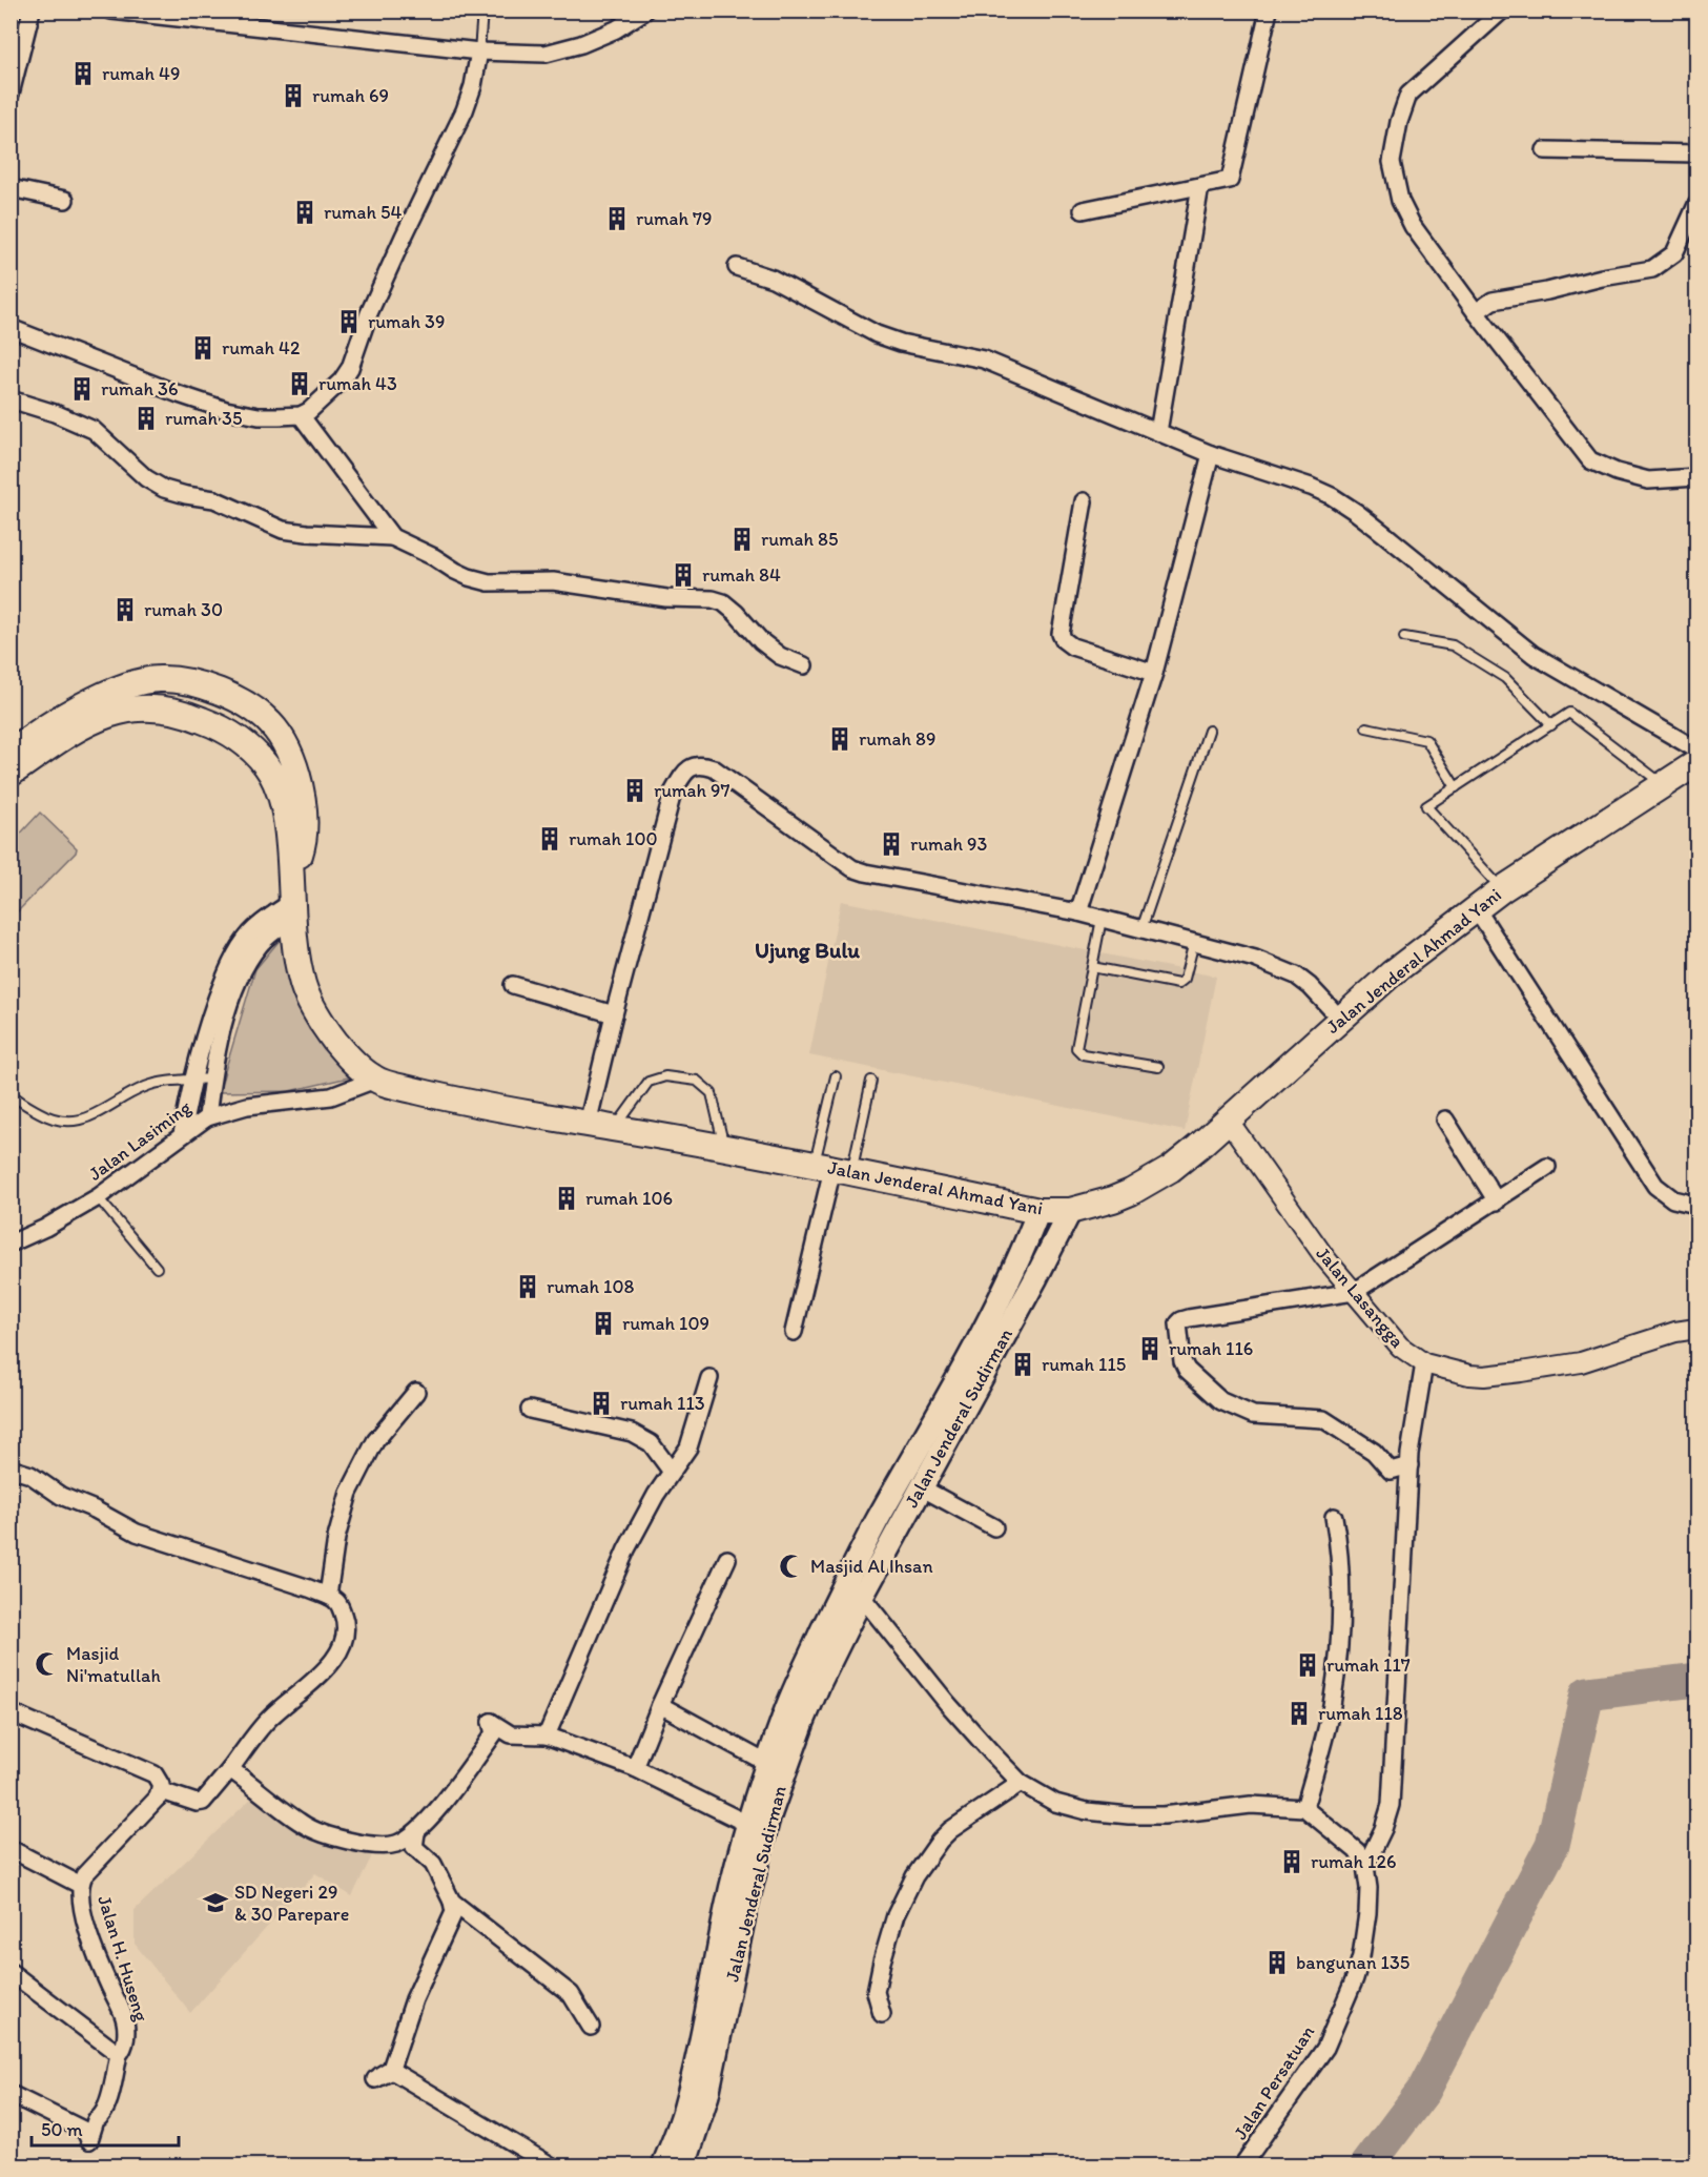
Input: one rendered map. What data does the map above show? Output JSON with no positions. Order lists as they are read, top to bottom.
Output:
{
  "streets": {
    "highway": ["Jalan Jenderal Ahmad Yani"],
    "main road": ["Jalan Jenderal Sudirman"],
    "street": [
      "Jalan Lasiming",
      "Jalan Lasangga",
      "Jalan H. Huseng",
      "Jalan Persatuan"
    ]
  },
  "crossings": [
    ["Jalan Jenderal Ahmad Yani", "Jalan Lasiming"],
    ["Jalan Jenderal Ahmad Yani", "Jalan Lasangga"],
    ["Jalan Jenderal Ahmad Yani", "Jalan Jenderal Sudirman"]
  ],
  "districts": ["Ujung Bulu"],
  "places": {
    "building": [
      "rumah 49",
      "rumah 69",
      "rumah 54",
      "rumah 79",
      "rumah 39",
      "rumah 42",
      "rumah 43",
      "rumah 36",
      "rumah 35",
      "rumah 85",
      "rumah 84",
      "rumah 30",
      "rumah 89",
      "rumah 97",
      "rumah 100",
      "rumah 93",
      "rumah 106",
      "rumah 108",
      "rumah 109",
      "rumah 116",
      "rumah 115",
      "rumah 113",
      "rumah 117",
      "rumah 118",
      "rumah 126",
      "bangunan 135"
    ],
    "mosque": ["Masjid Al Ihsan", "Masjid Ni'matullah"],
    "school or university": ["SD Negeri 29 & 30 Parepare"]
  },
  "scale_bar": "50 m"
}
